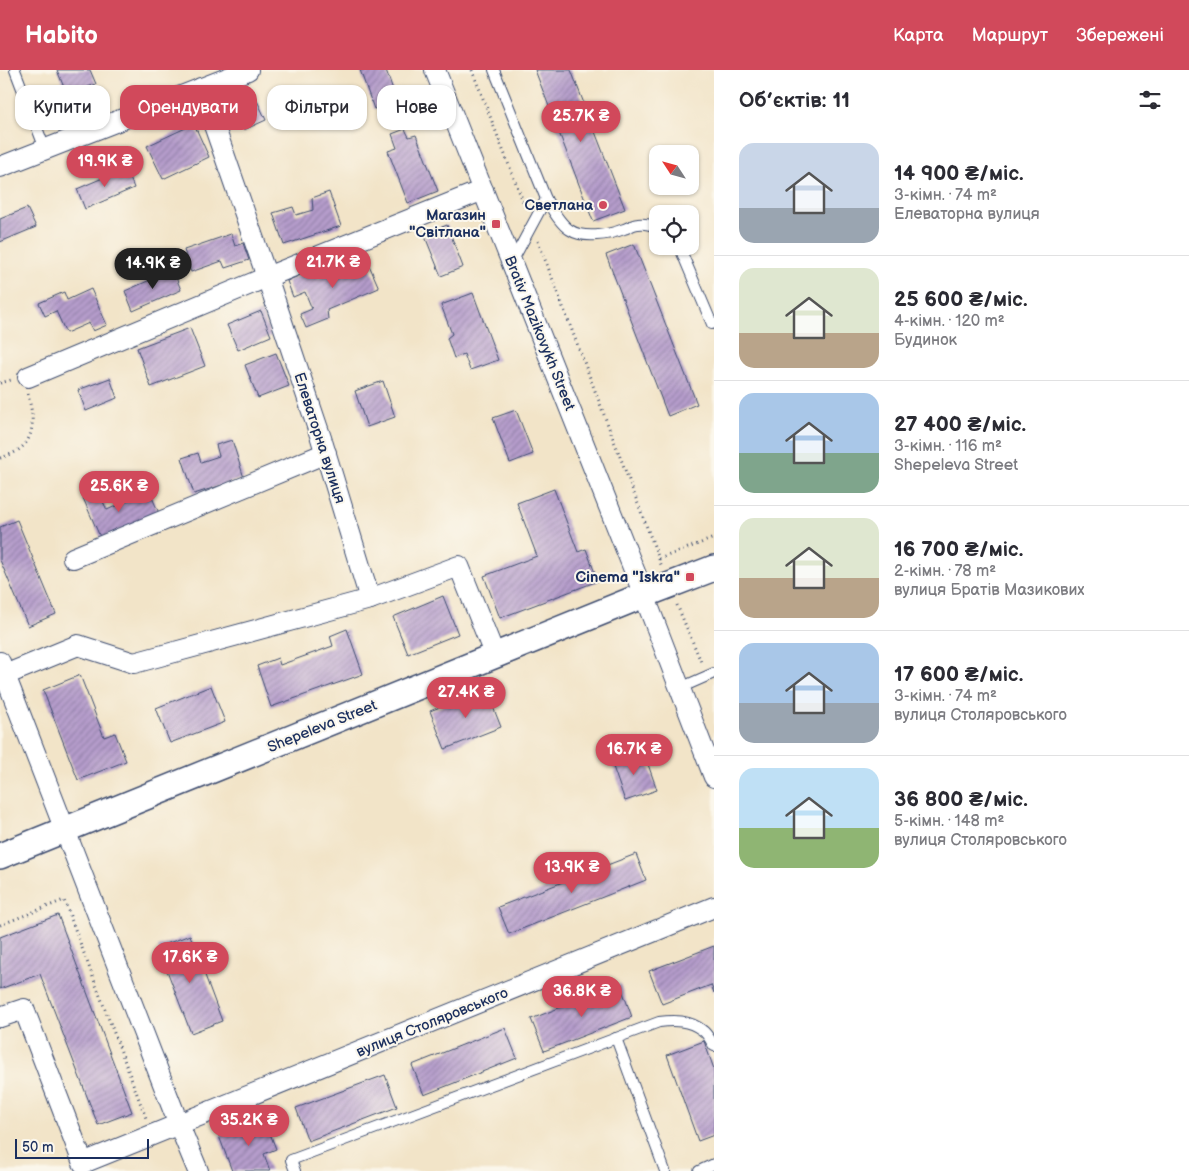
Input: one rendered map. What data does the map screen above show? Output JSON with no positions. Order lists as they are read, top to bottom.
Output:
{
  "streets": {
    "street": [
      "Brativ Mazikovykh Street",
      "Елеваторна вулиця",
      "Shepeleva Street",
      "вулиця Столяровського"
    ]
  },
  "crossings": [
    ["Brativ Mazikovykh Street", "Shepeleva Street"]
  ],
  "places": {
    "other": ["Светлана"],
    "transit": ["Магазин \"Світлана\"", "Cinema \"Iskra\""]
  },
  "scale_bar": "50 m",
  "north": "top left",
  "page": {
    "header": "Habito",
    "nav": ["Карта", "Маршрут", "Збережені"],
    "heading": "Об’єктів: 11",
    "chip": [
      "Купити",
      "Орендувати",
      "Фільтри",
      "Нове"
    ],
    "price": [
      "25.7K ₴",
      "19.9K ₴",
      "21.7K ₴",
      "14.9K ₴",
      "25.6K ₴",
      "27.4K ₴",
      "16.7K ₴",
      "13.9K ₴",
      "17.6K ₴",
      "36.8K ₴",
      "35.2K ₴"
    ],
    "list": [
      {
        "name": "14 900 ₴/міс.",
        "note": "3-кімн. · 74 m² · Елеваторна вулиця"
      },
      {
        "name": "25 600 ₴/міс.",
        "note": "4-кімн. · 120 m² · Будинок"
      },
      {
        "name": "27 400 ₴/міс.",
        "note": "3-кімн. · 116 m² · Shepeleva Street"
      },
      {
        "name": "16 700 ₴/міс.",
        "note": "2-кімн. · 78 m² · вулиця Братів Мазикових"
      },
      {
        "name": "17 600 ₴/міс.",
        "note": "3-кімн. · 74 m² · вулиця Столяровського"
      },
      {
        "name": "36 800 ₴/міс.",
        "note": "5-кімн. · 148 m² · вулиця Столяровського"
      }
    ],
    "scale": "50 m"
  }
}
